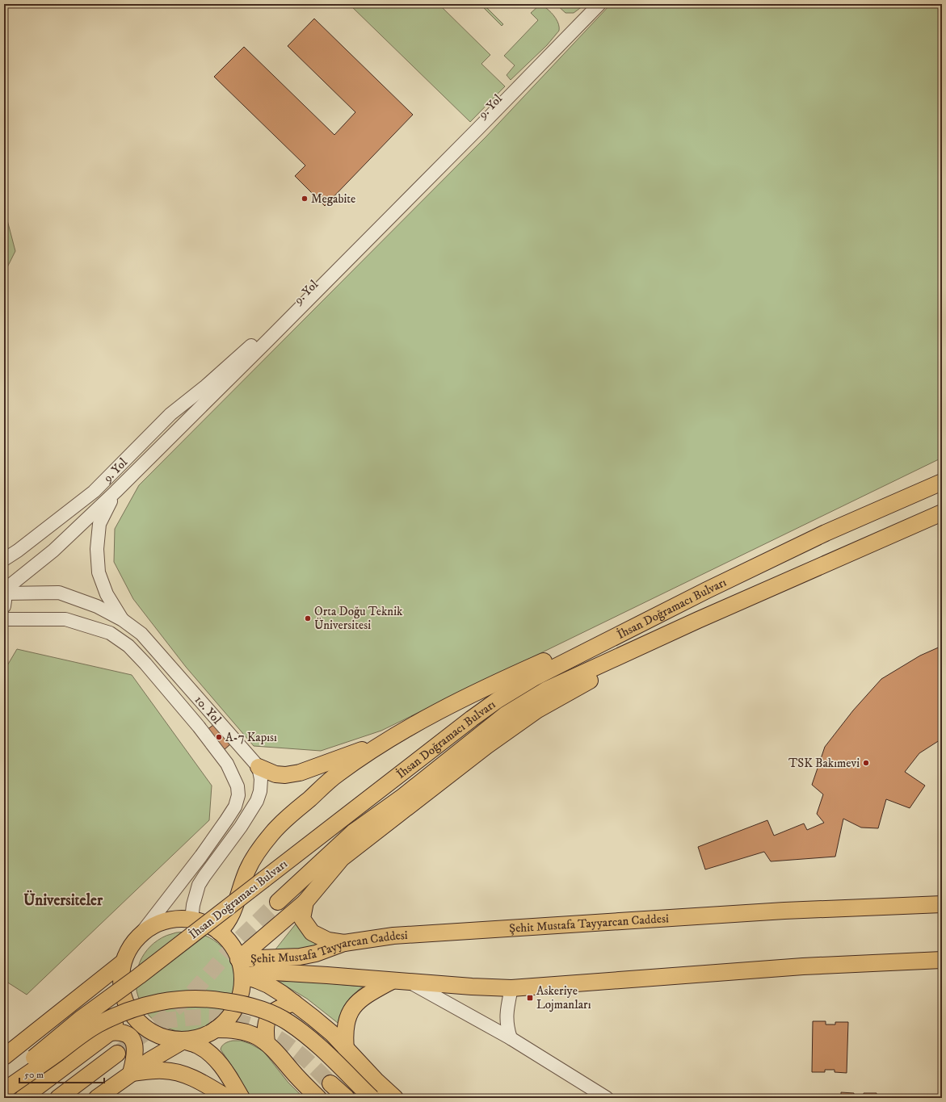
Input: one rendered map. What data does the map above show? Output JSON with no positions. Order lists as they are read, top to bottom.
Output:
{
  "streets": {
    "main road": ["İhsan Doğramacı Bulvarı", "Şehit Mustafa Tayyarcan Caddesi"],
    "street": ["9. Yol", "10. Yol"]
  },
  "crossings": [
    ["9. Yol", "10. Yol"]
  ],
  "districts": ["Üniversiteler"],
  "places": {
    "other": [
      "Megabite",
      "Orta Doğu Teknik Üniversitesi",
      "A-7 Kapısı",
      "TSK Bakımevi"
    ],
    "transit": ["Askeriye Lojmanları"]
  },
  "scale_bar": "50 m"
}
